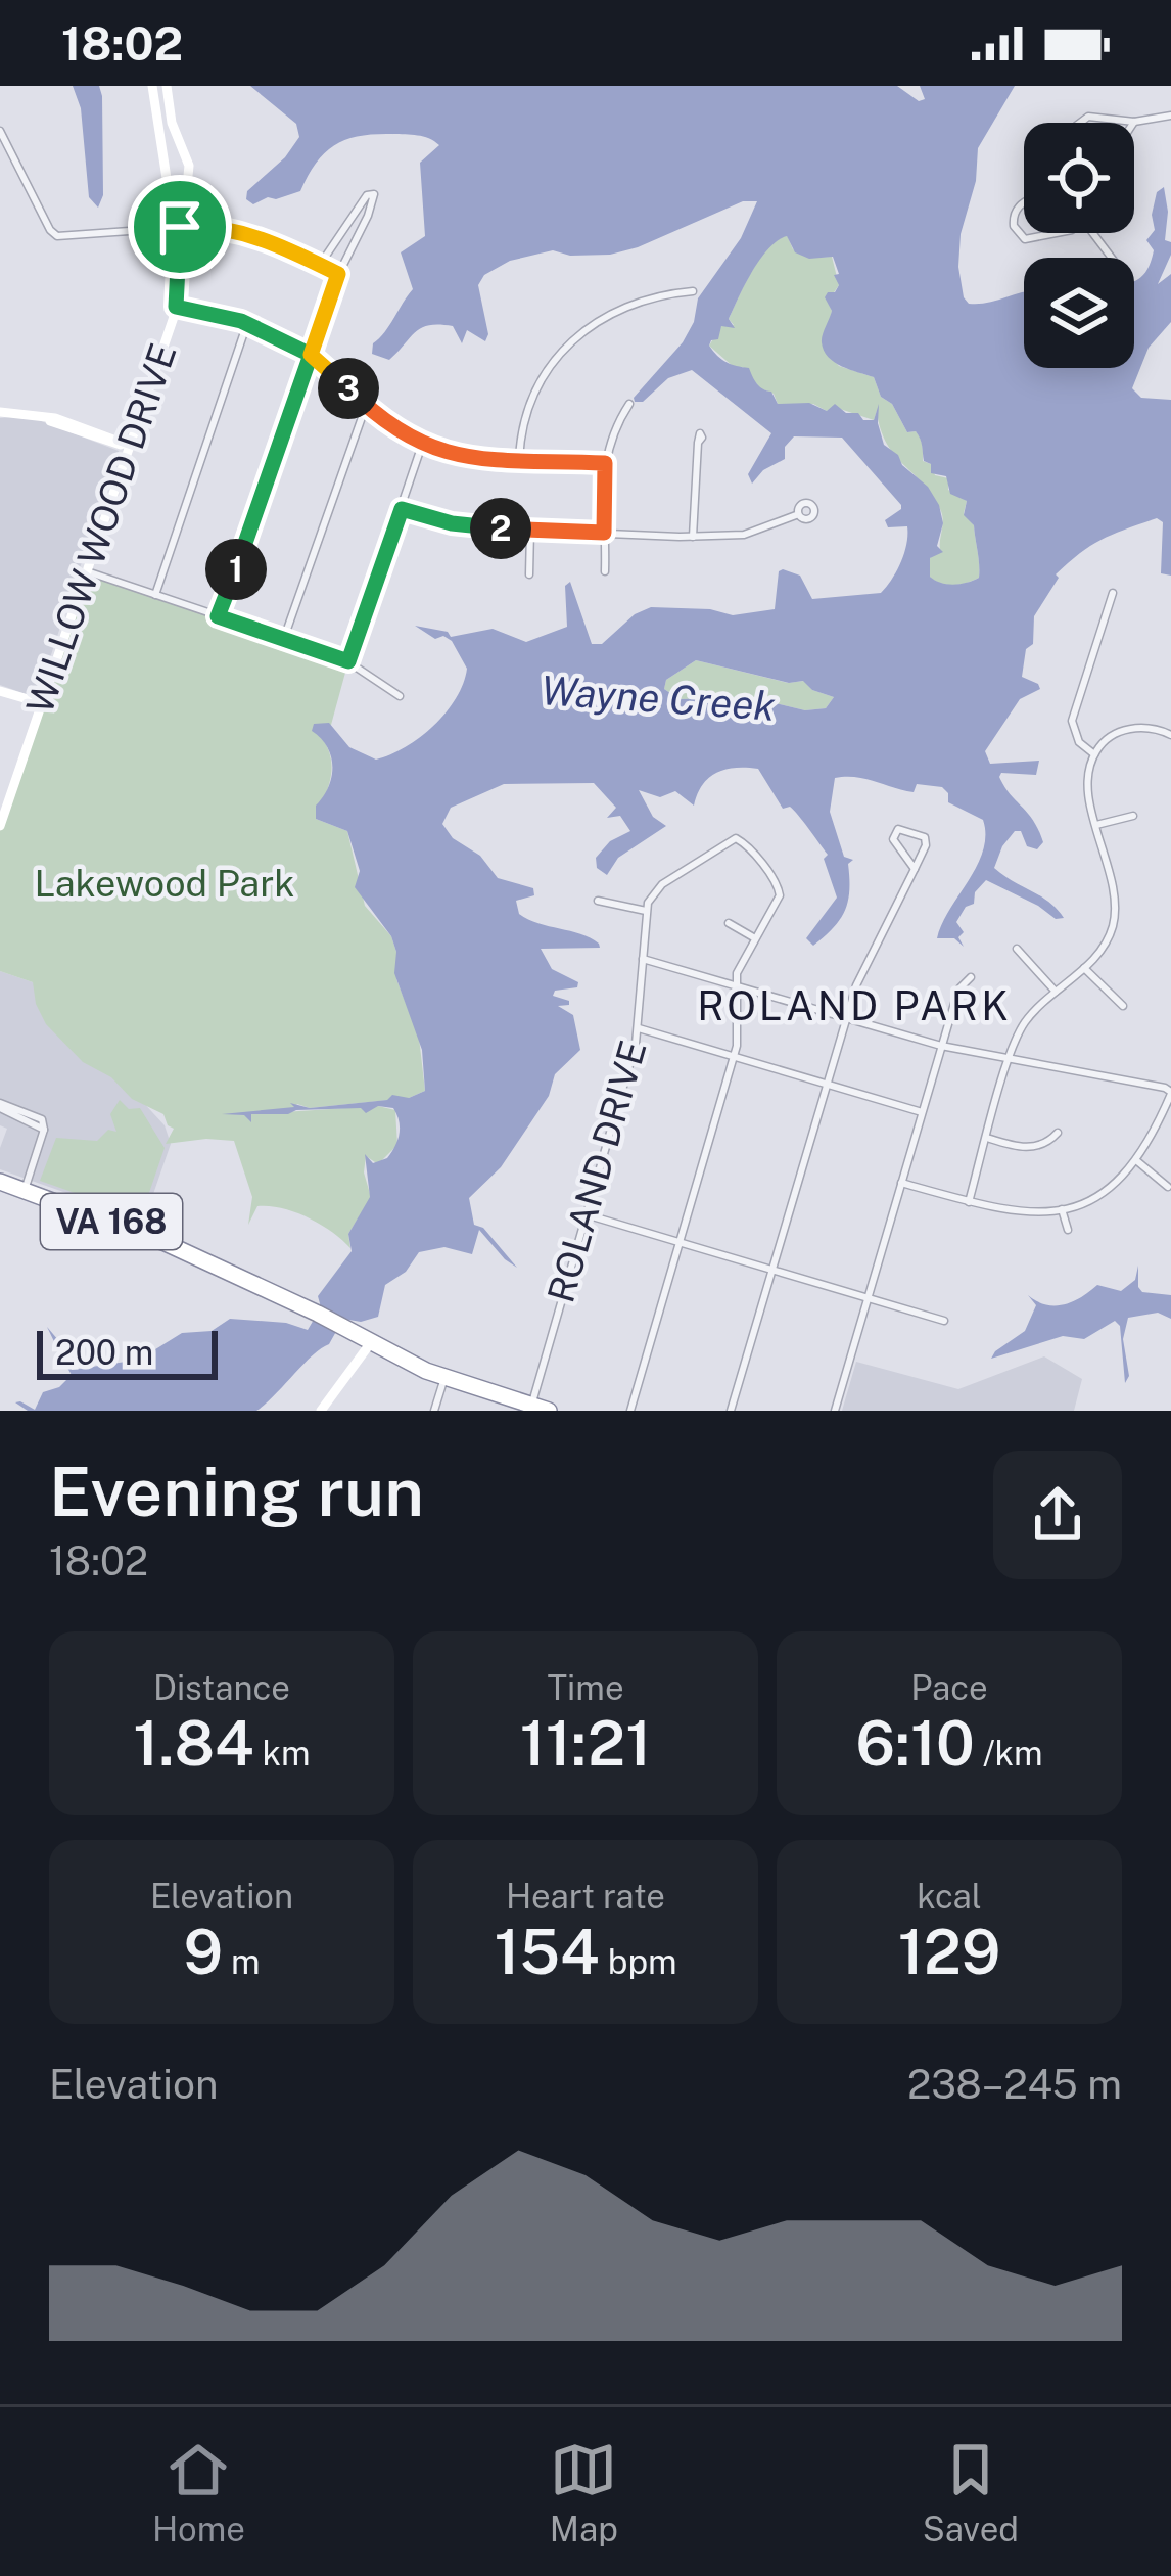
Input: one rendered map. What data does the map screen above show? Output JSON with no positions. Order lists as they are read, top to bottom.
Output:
{
  "streets": {
    "highway": ["VA 168"],
    "street": ["WILLOW WOOD DRIVE", "ROLAND DRIVE"]
  },
  "crossings": [
    ["ROLAND DRIVE", "VA 168"]
  ],
  "districts": ["ROLAND PARK"],
  "water": ["Wayne Creek"],
  "parks": ["Lakewood Park"],
  "scale_bar": "200 m",
  "page": {
    "status": "18:02",
    "pins": ["3", "2", "1"],
    "scale": "200 m",
    "heading": ["Evening run", "18:02"],
    "stats": [
      ["Distance", "1.84 km"],
      ["Time", "11:21"],
      ["Pace", "6:10 /km"],
      ["Elevation", "9 m"],
      ["Heart rate", "154 bpm"],
      ["kcal", "129"]
    ],
    "chart": ["Elevation", "238–245 m"],
    "tabs": ["Home", "Map", "Saved"]
  }
}
